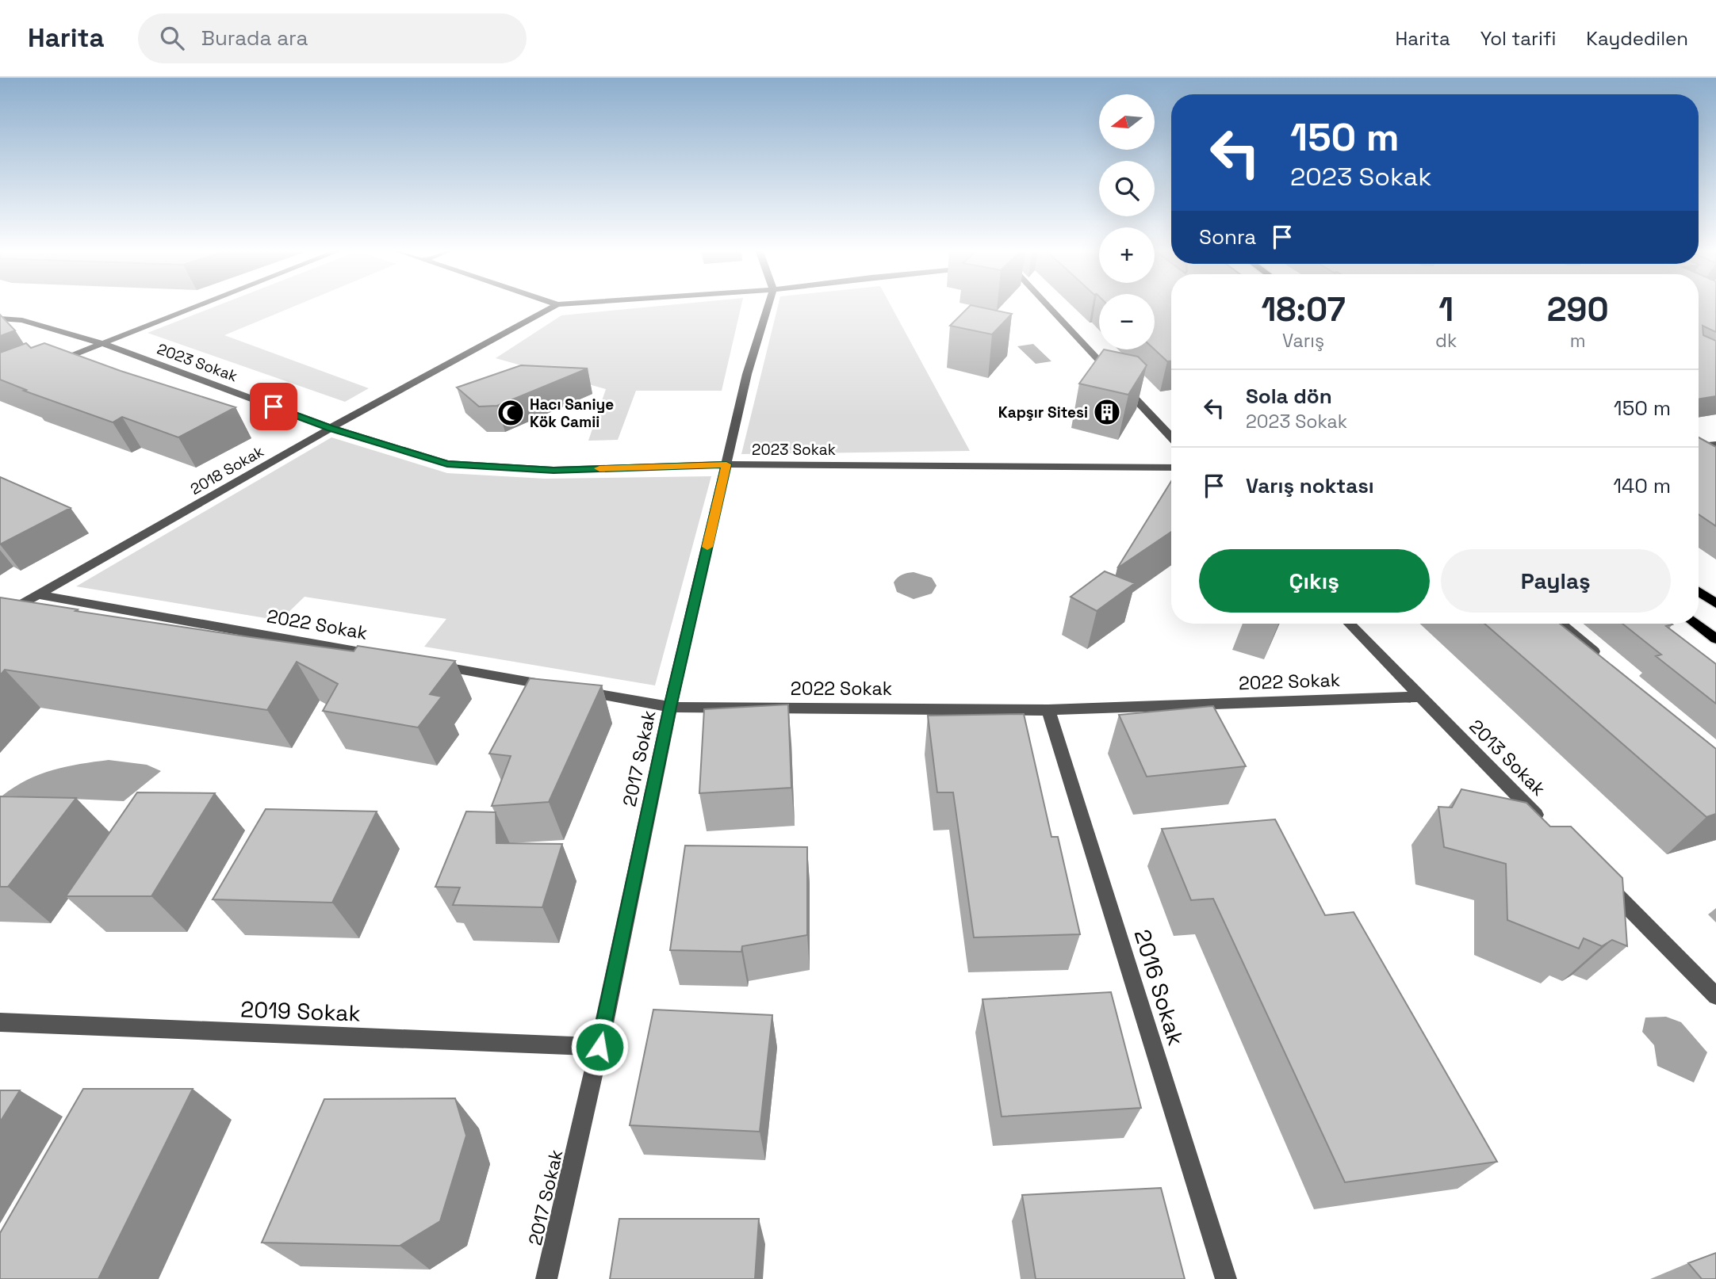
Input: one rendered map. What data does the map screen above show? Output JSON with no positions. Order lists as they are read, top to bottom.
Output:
{
  "streets": {
    "street": [
      "2023 Sokak",
      "2018 Sokak",
      "2022 Sokak",
      "2013 Sokak",
      "2017 Sokak",
      "2016 Sokak",
      "2019 Sokak"
    ]
  },
  "crossings": [
    ["2023 Sokak", "2018 Sokak"],
    ["2023 Sokak", "2017 Sokak"],
    ["2018 Sokak", "2022 Sokak"],
    ["2022 Sokak", "2013 Sokak"],
    ["2022 Sokak", "2017 Sokak"],
    ["2022 Sokak", "2016 Sokak"],
    ["2017 Sokak", "2019 Sokak"]
  ],
  "places": {
    "building": ["Kapşır Sitesi"],
    "mosque": ["Hacı Saniye Kök Camii"]
  },
  "north": "left",
  "page": {
    "header": "Harita",
    "search": "Burada ara",
    "nav": ["Harita", "Yol tarifi", "Kaydedilen"],
    "map_buttons": ["+", "−"],
    "turn": ["150 m", "2023 Sokak"],
    "then": "Sonra",
    "eta": [
      "18:07",
      "Varış",
      "1",
      "dk",
      "290",
      "m"
    ],
    "list": [
      {
        "name": "Sola dön",
        "note": "2023 Sokak",
        "value": "150 m"
      },
      {
        "name": "Varış noktası",
        "value": "140 m"
      }
    ],
    "buttons": ["Çıkış", "Paylaş"]
  }
}
